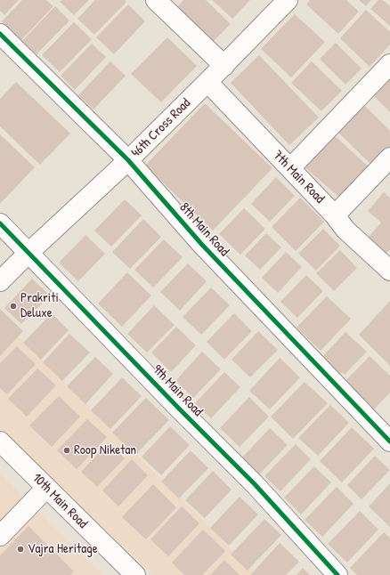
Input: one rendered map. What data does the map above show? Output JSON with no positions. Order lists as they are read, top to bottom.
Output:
{
  "streets": {
    "street": [
      "46th Cross Road",
      "7th Main Road",
      "8th Main Road",
      "9th Main Road",
      "10th Main Road"
    ]
  },
  "crossings": [
    ["46th Cross Road", "7th Main Road"],
    ["46th Cross Road", "8th Main Road"],
    ["46th Cross Road", "9th Main Road"]
  ],
  "places": ["Prakriti Deluxe", "Roop Niketan", "Vajra Heritage"]
}
